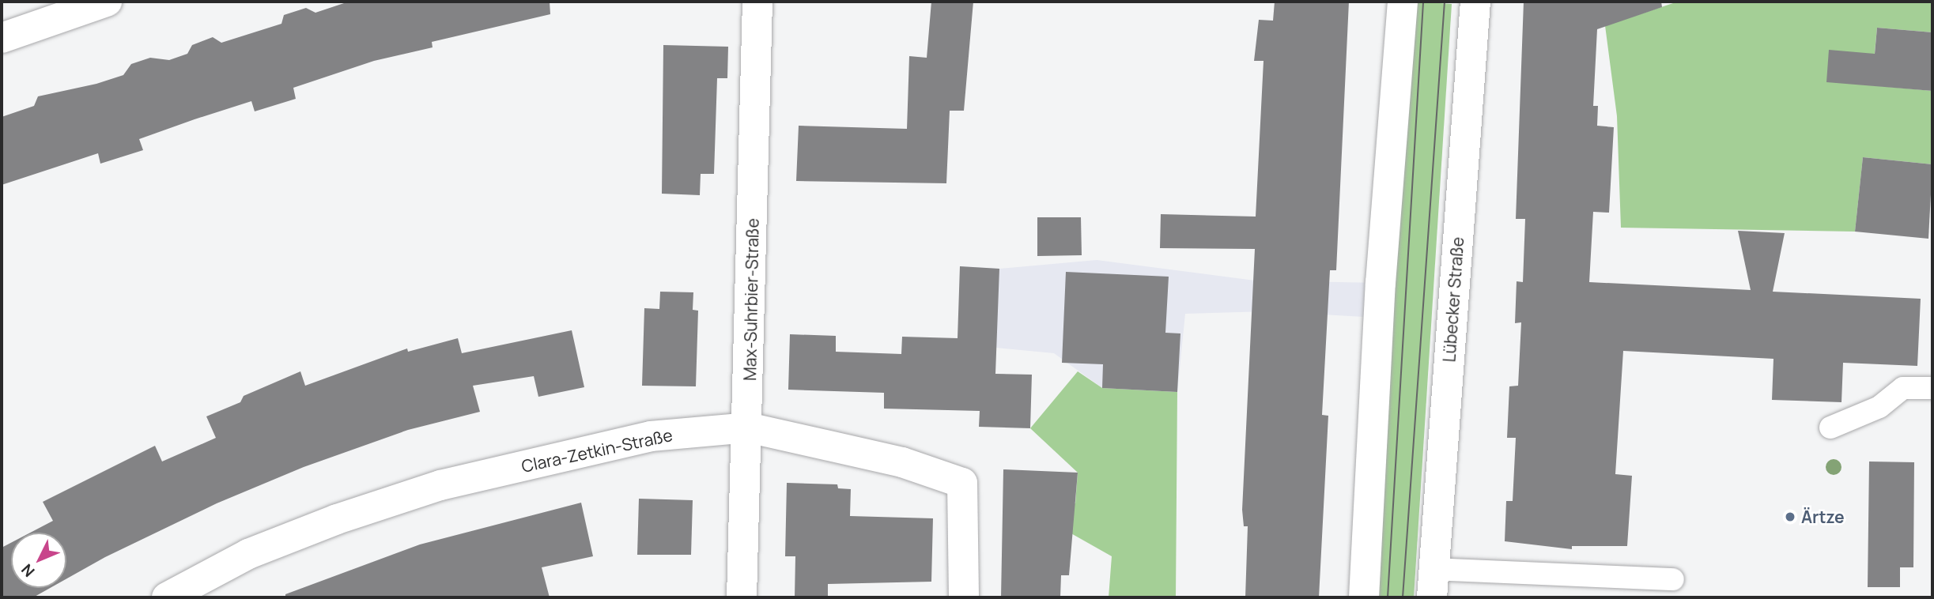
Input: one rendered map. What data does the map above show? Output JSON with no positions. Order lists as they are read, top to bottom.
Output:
{
  "streets": {
    "street": ["Max-Suhrbier-Straße", "Lübecker Straße", "Clara-Zetkin-Straße"]
  },
  "crossings": [
    ["Max-Suhrbier-Straße", "Clara-Zetkin-Straße"]
  ],
  "places": ["Ärtze"],
  "north": "bottom left"
}
